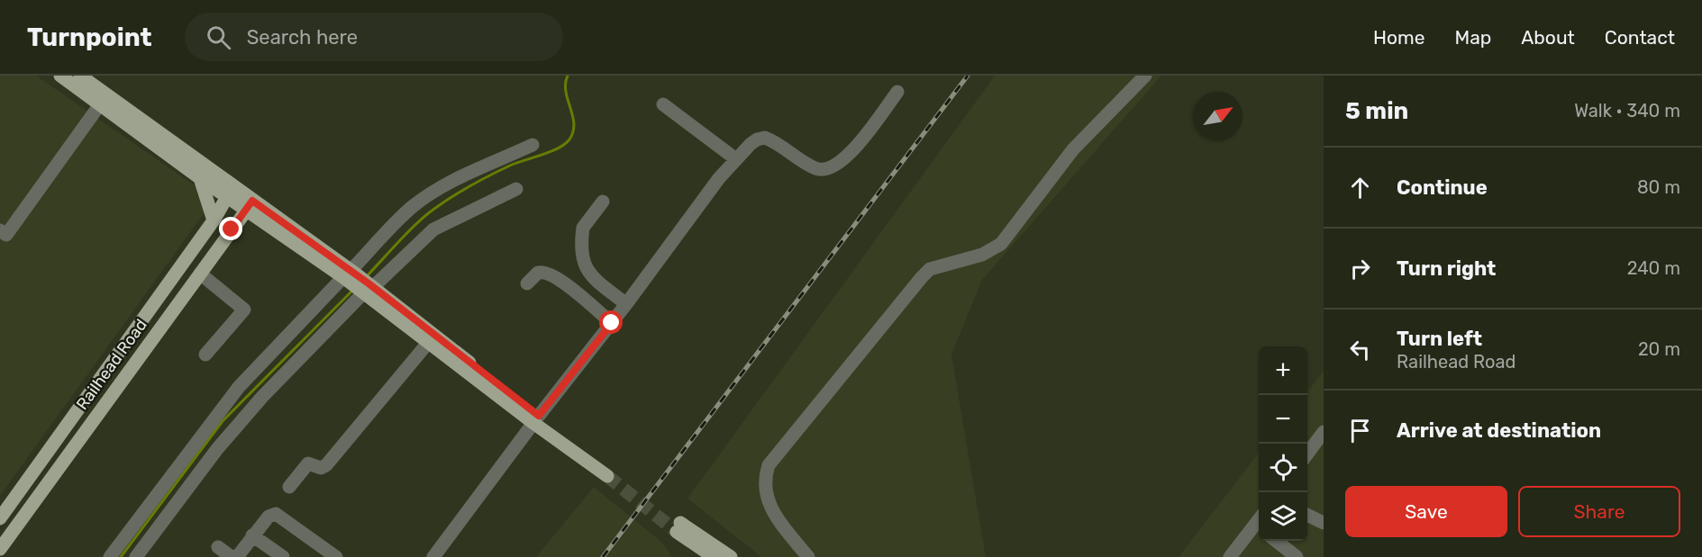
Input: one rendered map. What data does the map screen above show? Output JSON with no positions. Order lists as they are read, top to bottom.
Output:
{
  "streets": {
    "main road": ["Railhead Road"]
  },
  "north": "top right",
  "page": {
    "header": "Turnpoint",
    "search": "Search here",
    "nav": [
      "Home",
      "Map",
      "About",
      "Contact"
    ],
    "heading": ["5 min", "Walk · 340 m"],
    "list": [
      ["Continue", "80 m"],
      ["Turn right", "240 m"],
      ["Turn left", "Railhead Road", "20 m"],
      "Arrive at destination"
    ],
    "map_buttons": ["+", "−"],
    "buttons": ["Save", "Share"]
  }
}
